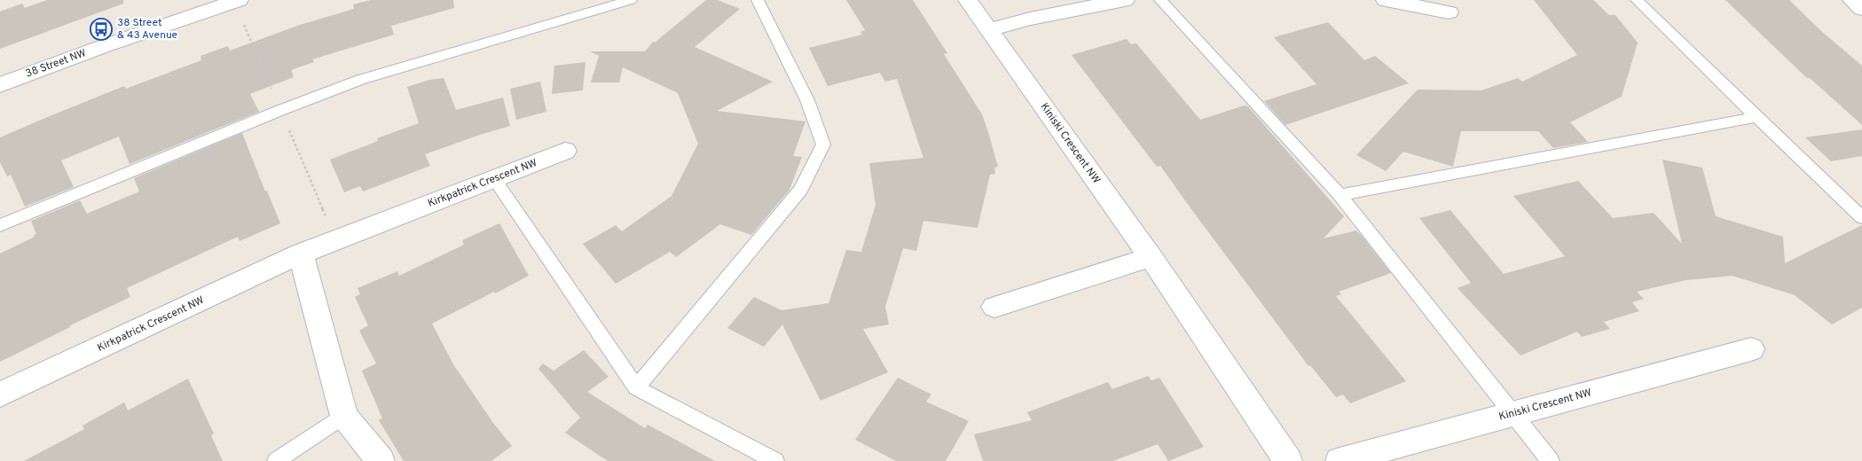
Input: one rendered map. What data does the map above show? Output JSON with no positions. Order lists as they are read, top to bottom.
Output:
{
  "streets": {
    "street": ["38 Street NW", "Kiniski Crescent NW", "Kirkpatrick Crescent NW"]
  },
  "places": {
    "bus stop": ["38 Street & 43 Avenue"]
  }
}
